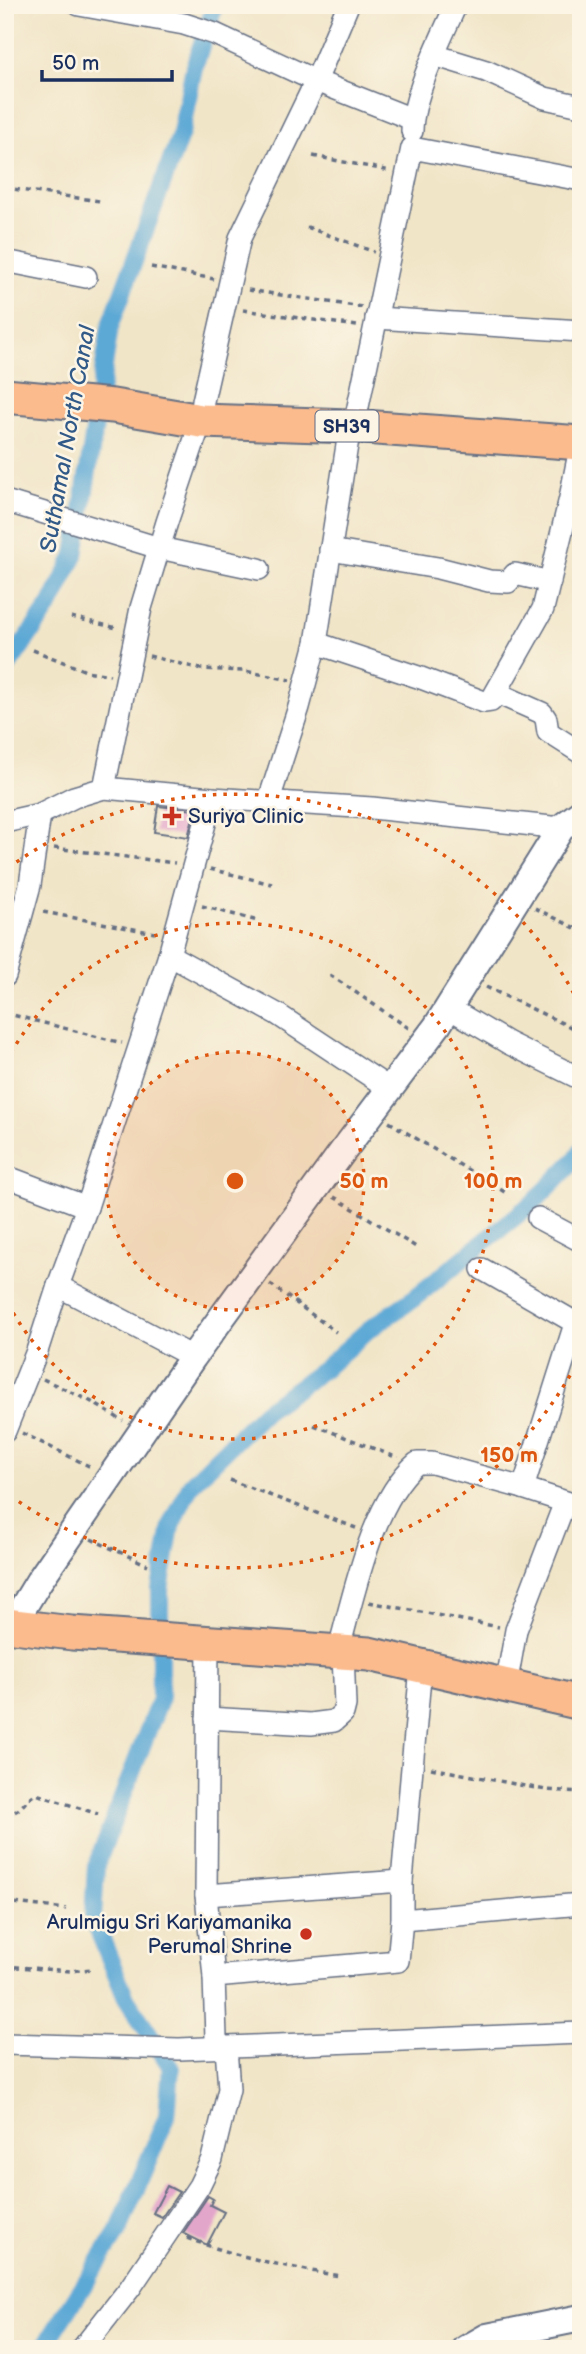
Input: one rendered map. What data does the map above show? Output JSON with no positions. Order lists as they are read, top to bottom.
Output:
{
  "streets": {
    "main road": ["SH39"]
  },
  "water": ["Suthamal North Canal"],
  "places": {
    "health": ["Suriya Clinic"],
    "other": ["Arulmigu Sri Kariyamanika Perumal Shrine"]
  },
  "scale_bar": "50 m",
  "rings": ["50 m", "100 m", "150 m"]
}
